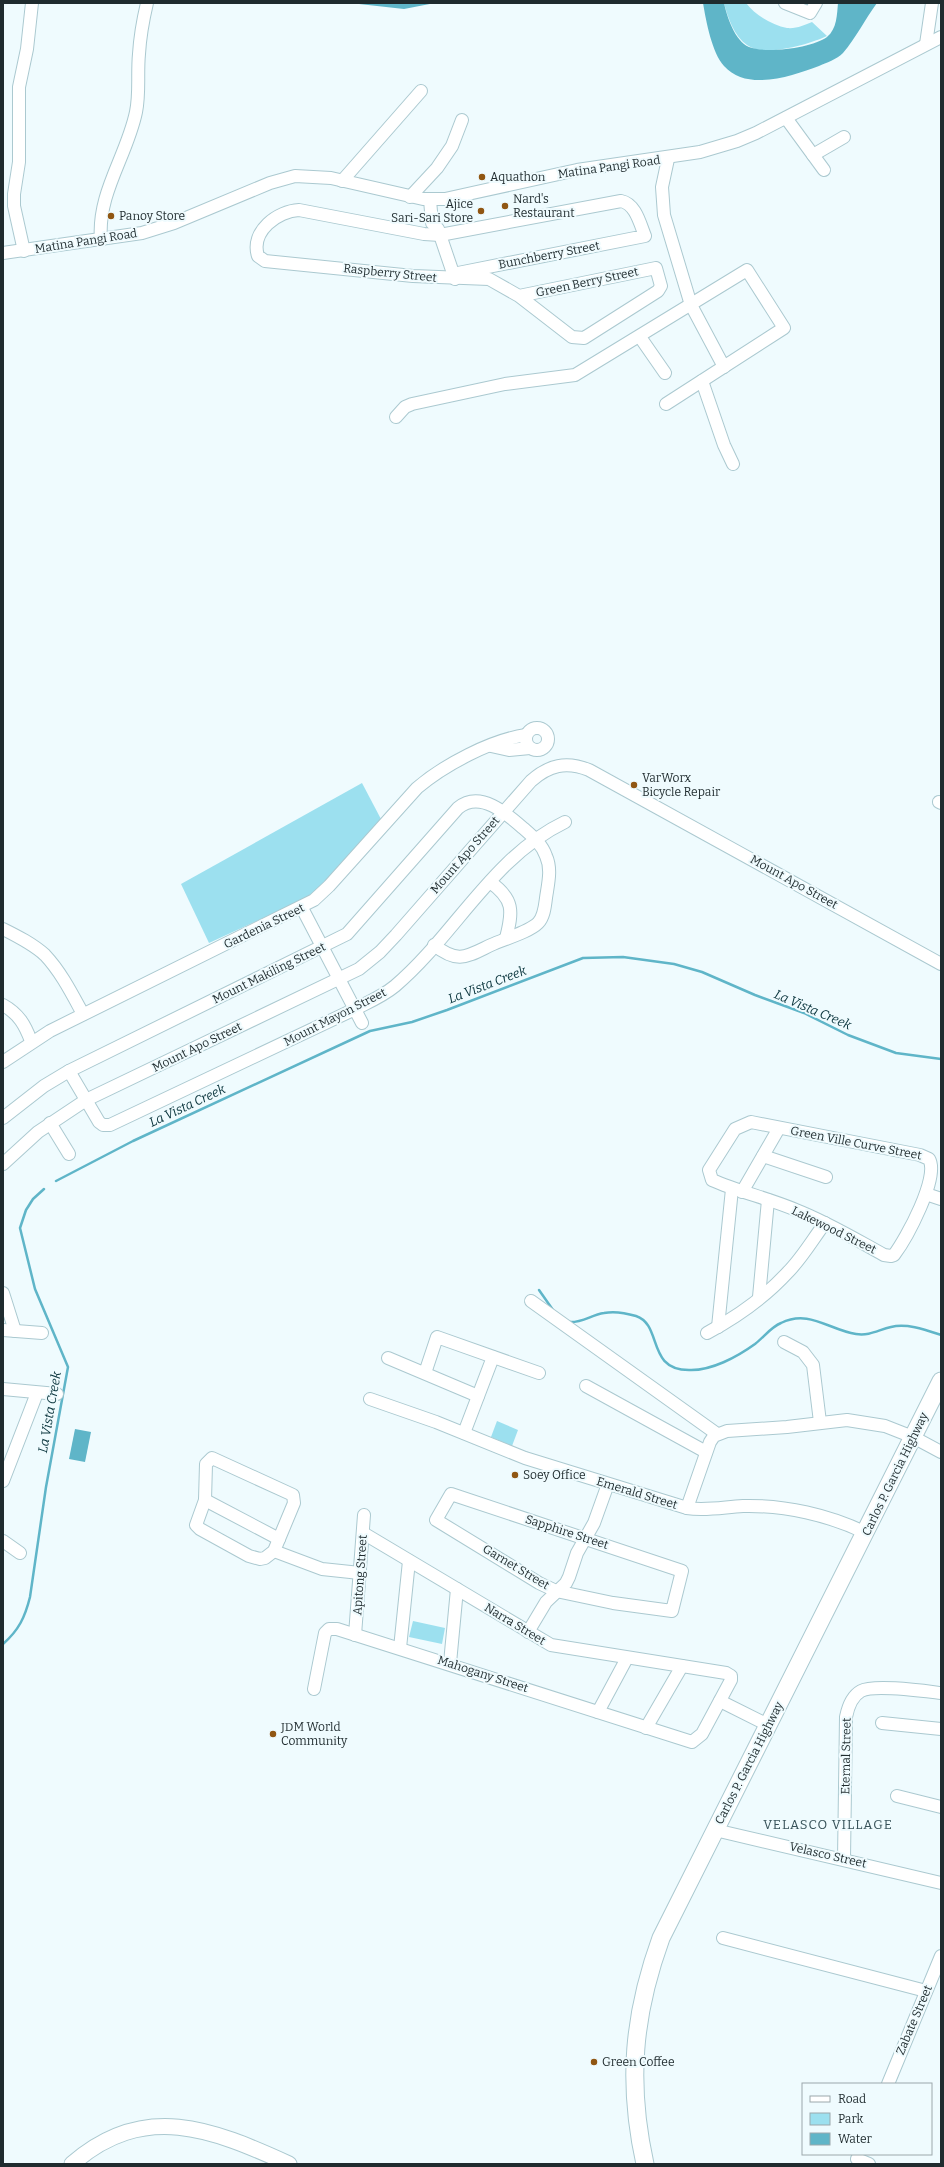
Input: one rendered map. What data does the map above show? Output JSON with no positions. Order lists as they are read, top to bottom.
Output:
{
  "streets": {
    "highway": ["Carlos P. Garcia Highway"],
    "street": [
      "Matina Pangi Road",
      "Bunchberry Street",
      "Raspberry Street",
      "Green Berry Street",
      "Mount Apo Street",
      "Gardenia Street",
      "Mount Makiling Street",
      "Mount Mayon Street",
      "Green Ville Curve Street",
      "Lakewood Street",
      "Emerald Street",
      "Sapphire Street",
      "Garnet Street",
      "Apitong Street",
      "Narra Street",
      "Mahogany Street",
      "Eternal Street",
      "Velasco Street",
      "Zabate Street"
    ]
  },
  "crossings": [
    ["Bunchberry Street", "Raspberry Street"],
    ["Raspberry Street", "Green Berry Street"],
    ["Mount Apo Street", "Mount Makiling Street"],
    ["Mount Apo Street", "Mount Mayon Street"],
    ["Mount Makiling Street", "Mount Mayon Street"],
    ["Green Ville Curve Street", "Lakewood Street"],
    ["Carlos P. Garcia Highway", "Emerald Street"],
    ["Carlos P. Garcia Highway", "Velasco Street"],
    ["Sapphire Street", "Garnet Street"],
    ["Apitong Street", "Narra Street"],
    ["Apitong Street", "Mahogany Street"],
    ["Narra Street", "Mahogany Street"],
    ["Eternal Street", "Velasco Street"]
  ],
  "districts": ["VELASCO VILLAGE"],
  "water": ["La Vista Creek"],
  "places": [
    "Aquathon",
    "Nard's Restaurant",
    "Ajice Sari-Sari Store",
    "Panoy Store",
    "VarWorx Bicycle Repair",
    "Soey Office",
    "JDM World Community",
    "Green Coffee"
  ],
  "legend": ["Road", "Park", "Water"]
}
